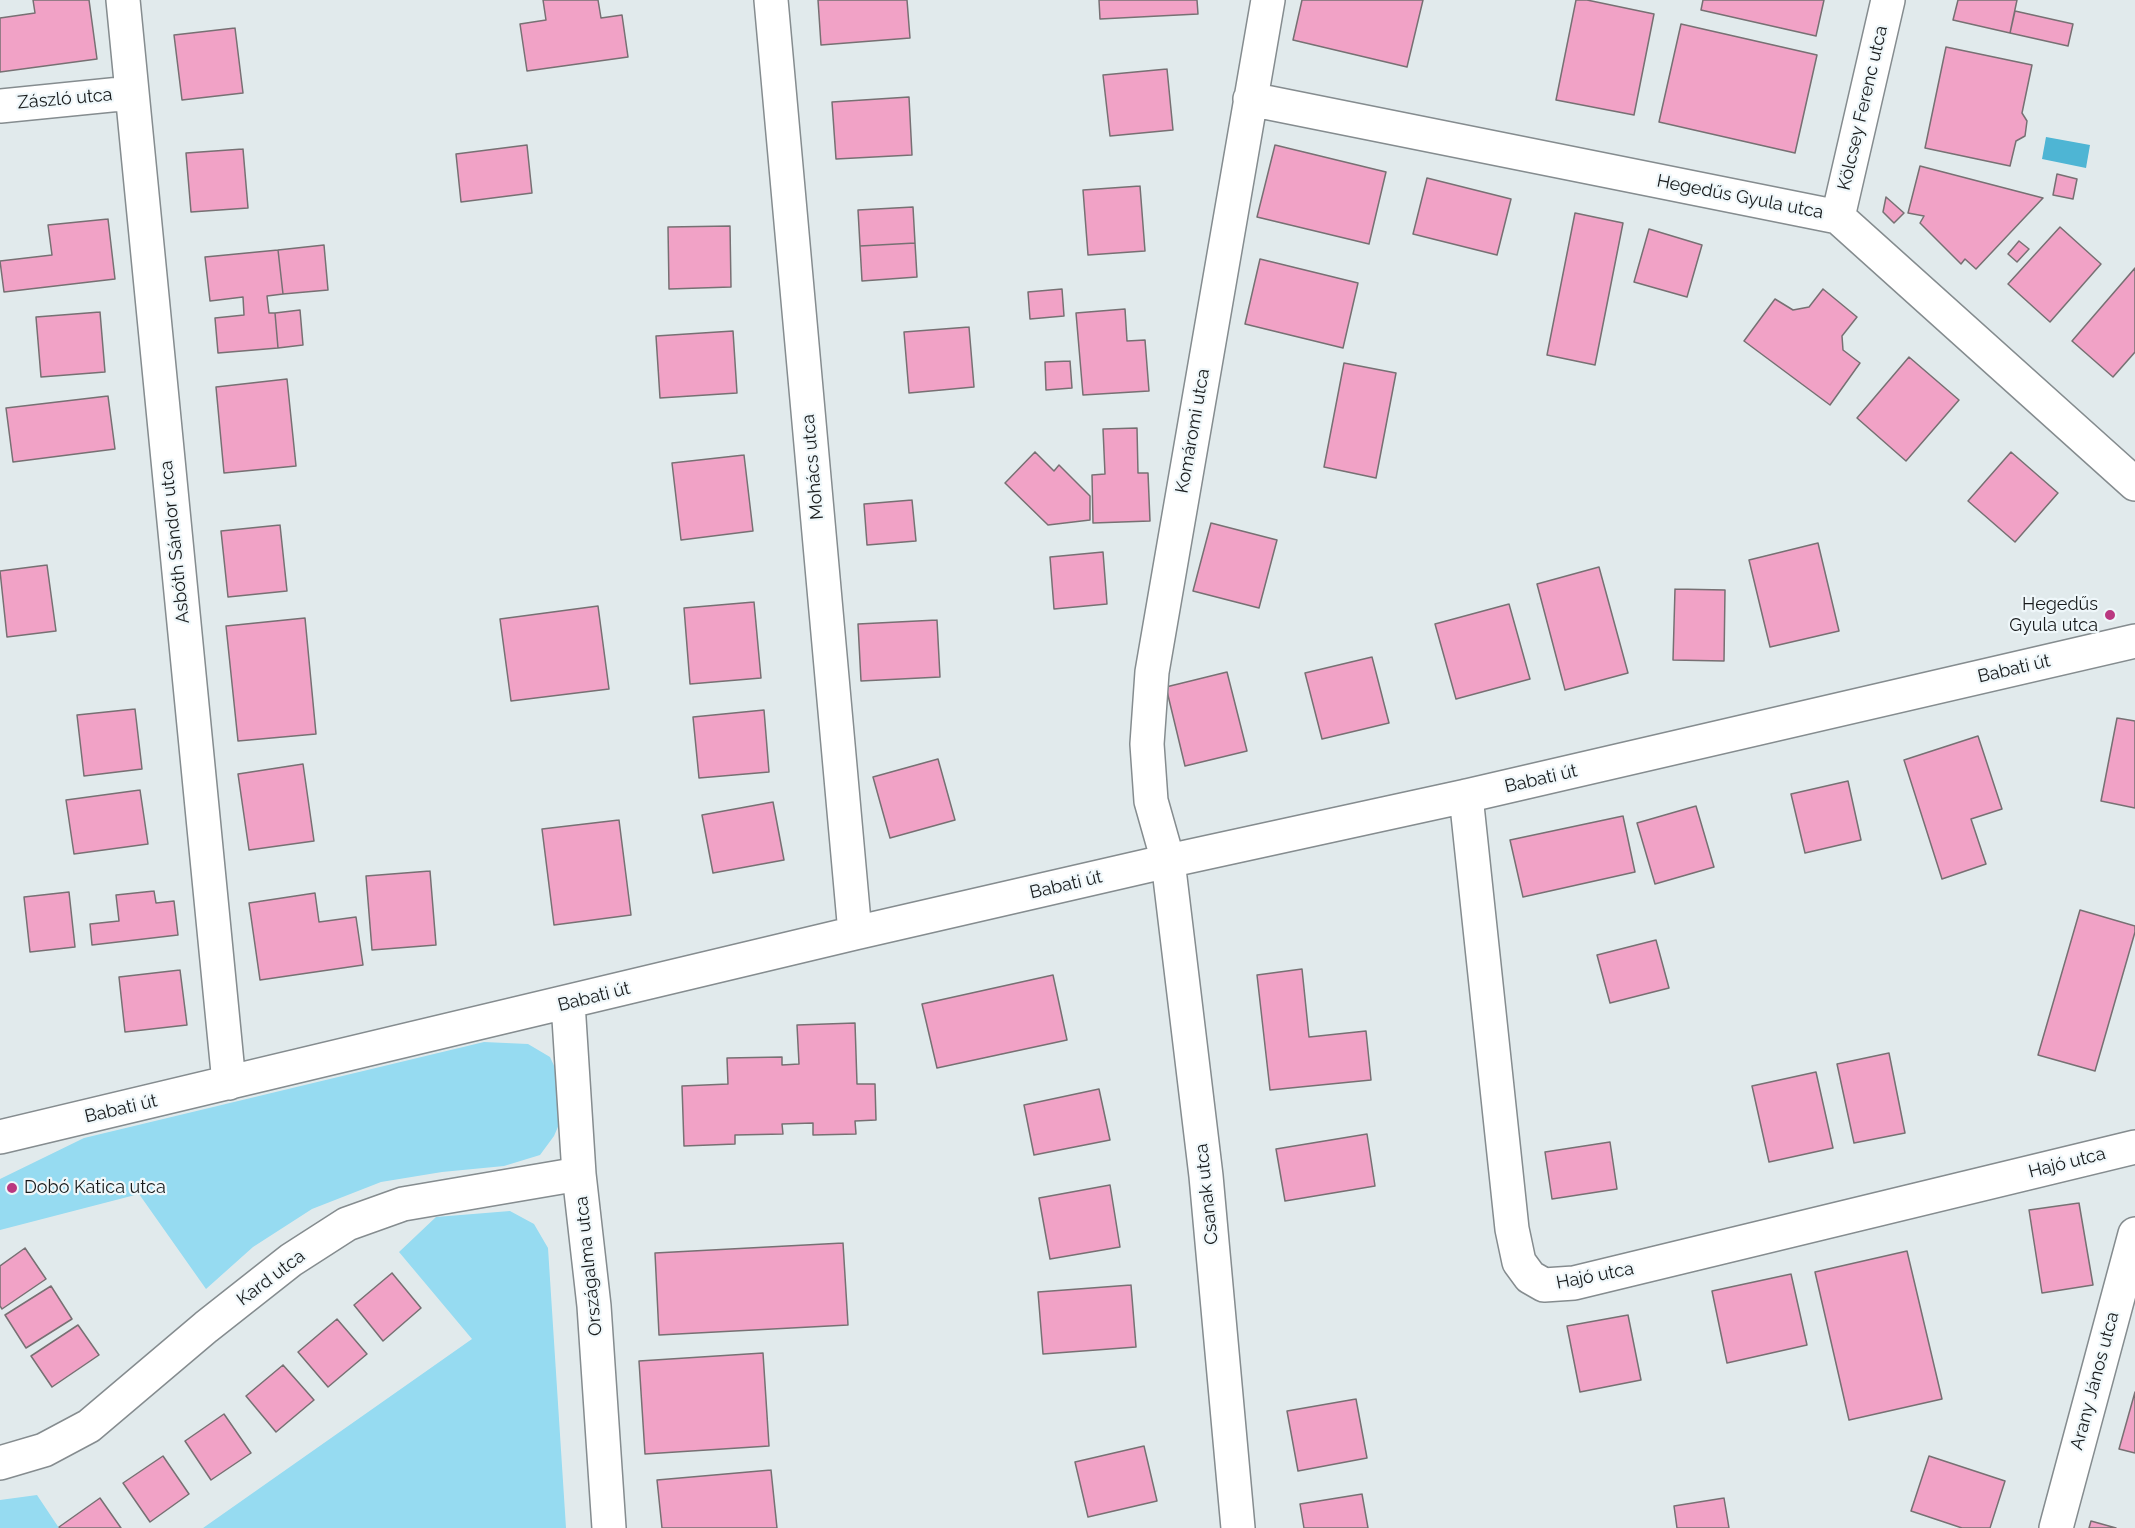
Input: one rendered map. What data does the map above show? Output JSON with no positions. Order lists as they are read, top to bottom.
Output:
{
  "streets": {
    "street": [
      "Zászló utca",
      "Kölcsey Ferenc utca",
      "Hegedűs Gyula utca",
      "Komáromi utca",
      "Mohács utca",
      "Asbóth Sándor utca",
      "Babati út",
      "Hajó utca",
      "Csanak utca",
      "Országalma utca",
      "Kard utca",
      "Arany János utca"
    ]
  },
  "crossings": [
    ["Zászló utca", "Asbóth Sándor utca"],
    ["Kölcsey Ferenc utca", "Hegedűs Gyula utca"],
    ["Hegedűs Gyula utca", "Komáromi utca"],
    ["Komáromi utca", "Babati út"],
    ["Komáromi utca", "Csanak utca"],
    ["Mohács utca", "Babati út"],
    ["Asbóth Sándor utca", "Babati út"],
    ["Babati út", "Hajó utca"],
    ["Babati út", "Csanak utca"],
    ["Babati út", "Országalma utca"],
    ["Országalma utca", "Kard utca"]
  ],
  "places": ["Hegedűs Gyula utca", "Dobó Katica utca"]
}
